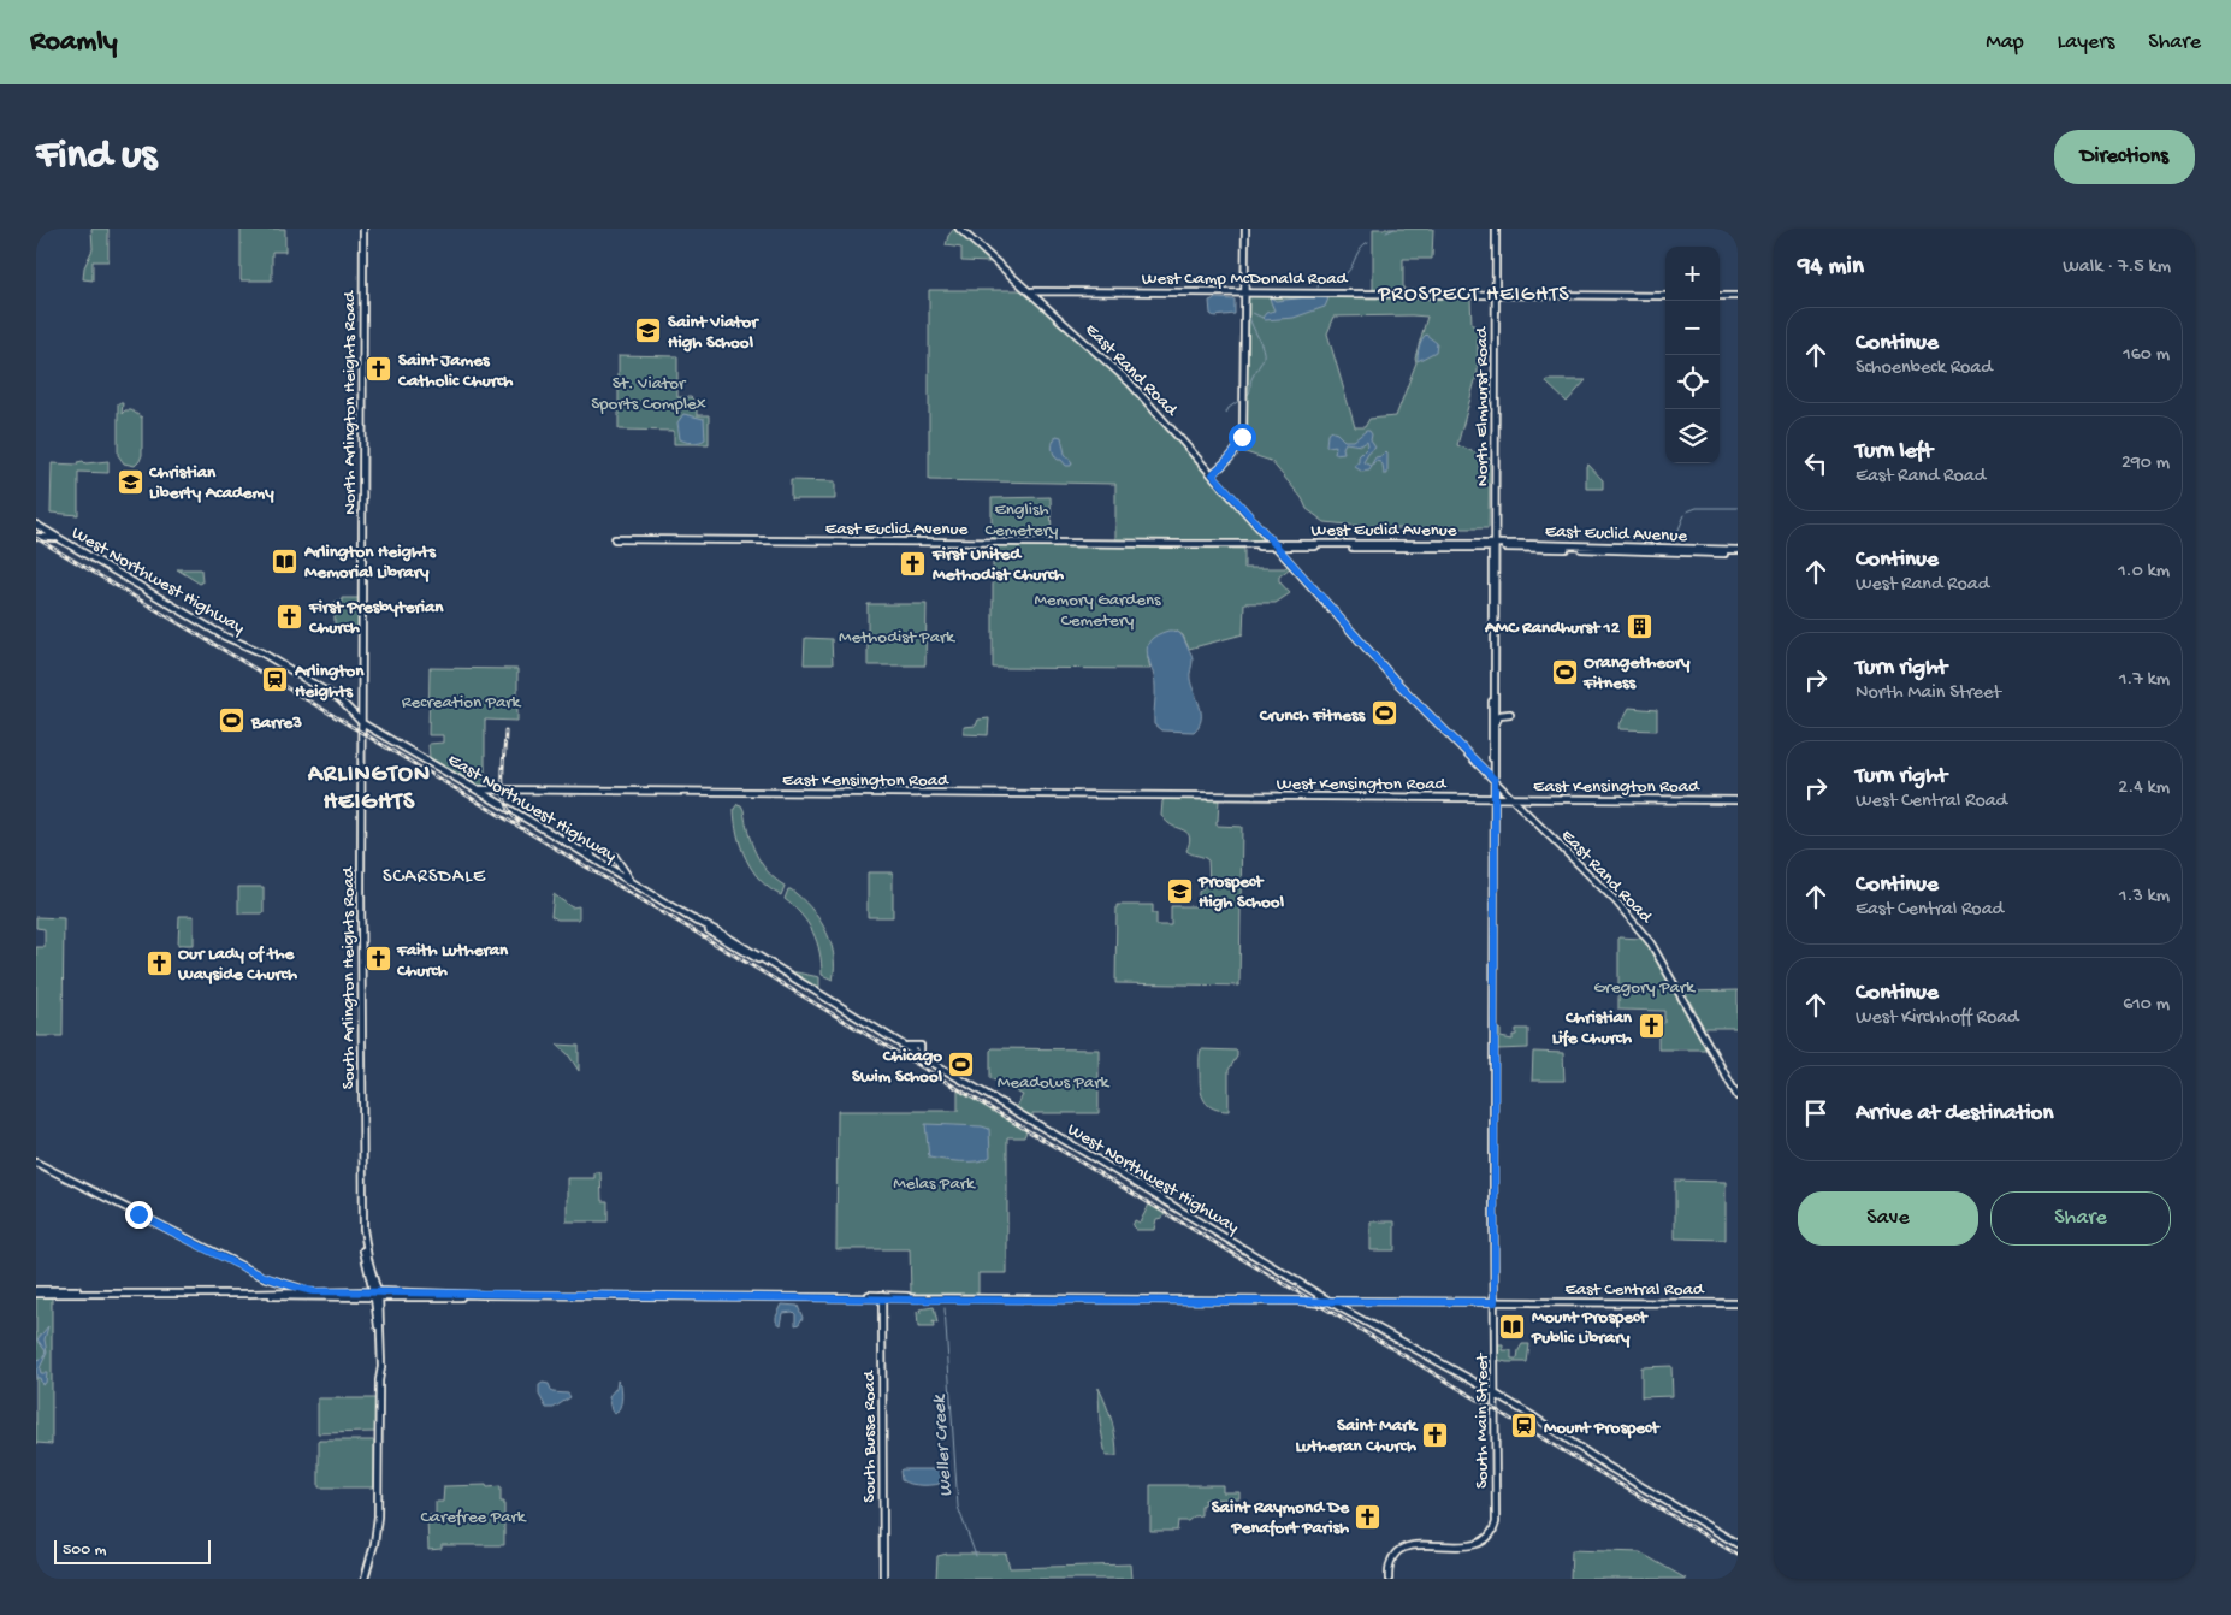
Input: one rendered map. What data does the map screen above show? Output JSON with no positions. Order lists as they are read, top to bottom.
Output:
{
  "streets": {
    "main road": [
      "West Camp McDonald Road",
      "East Rand Road",
      "North Arlington Heights Road",
      "North Elmhurst Road",
      "East Euclid Avenue",
      "West Euclid Avenue",
      "West Northwest Highway",
      "East Kensington Road",
      "West Kensington Road",
      "East Northwest Highway",
      "South Arlington Heights Road",
      "East Central Road",
      "South Main Street",
      "South Busse Road"
    ]
  },
  "crossings": [
    ["West Camp McDonald Road", "East Rand Road"],
    ["West Camp McDonald Road", "North Elmhurst Road"],
    ["East Rand Road", "North Elmhurst Road"],
    ["East Rand Road", "East Euclid Avenue"],
    ["East Rand Road", "West Euclid Avenue"],
    ["East Rand Road", "East Kensington Road"],
    ["North Arlington Heights Road", "East Northwest Highway"],
    ["North Arlington Heights Road", "South Arlington Heights Road"],
    ["North Elmhurst Road", "East Euclid Avenue"],
    ["North Elmhurst Road", "West Euclid Avenue"],
    ["North Elmhurst Road", "East Kensington Road"],
    ["North Elmhurst Road", "West Kensington Road"],
    ["North Elmhurst Road", "South Main Street"],
    ["East Euclid Avenue", "West Euclid Avenue"],
    ["West Northwest Highway", "East Northwest Highway"],
    ["West Northwest Highway", "East Central Road"],
    ["West Northwest Highway", "South Main Street"],
    ["East Kensington Road", "West Kensington Road"],
    ["East Kensington Road", "East Northwest Highway"],
    ["East Kensington Road", "South Main Street"],
    ["West Kensington Road", "South Main Street"],
    ["East Northwest Highway", "South Arlington Heights Road"],
    ["South Arlington Heights Road", "East Central Road"],
    ["East Central Road", "South Main Street"],
    ["East Central Road", "South Busse Road"]
  ],
  "districts": ["PROSPECT HEIGHTS", "ARLINGTON HEIGHTS", "SCARSDALE"],
  "water": ["Weller Creek"],
  "parks": [
    "St. Viator Sports Complex",
    "English Cemetery",
    "Memory Gardens Cemetery",
    "Methodist Park",
    "Recreation Park",
    "Gregory Park",
    "Meadows Park",
    "Melas Park",
    "Carefree Park"
  ],
  "places": {
    "school or university": ["Saint Viator High School", "Christian Liberty Academy", "Prospect High School"],
    "church": [
      "Saint James Catholic Church",
      "First United Methodist Church",
      "First Presbyterian Church",
      "Faith Lutheran Church",
      "Our Lady of the Wayside Church",
      "Christian Life Church",
      "Saint Mark Lutheran Church",
      "Saint Raymond De Penafort Parish"
    ],
    "library": ["Arlington Heights Memorial Library", "Mount Prospect Public Library"],
    "building": ["AMC Randhurst 12"],
    "sports": [
      "Orangetheory Fitness",
      "Crunch Fitness",
      "Barre3",
      "Chicago Swim School"
    ],
    "station": ["Arlington Heights", "Mount Prospect"]
  },
  "scale_bar": "500 m",
  "page": {
    "header": "Roamly",
    "nav": ["Map", "Layers", "Share"],
    "buttons": [
      "Directions",
      ["Save", "Share"]
    ],
    "title": "Find us",
    "heading": ["94 min", "Walk · 7.5 km"],
    "map_buttons": ["+", "−"],
    "list": [
      ["Continue", "Schoenbeck Road", "160 m"],
      ["Turn left", "East Rand Road", "290 m"],
      ["Continue", "West Rand Road", "1.0 km"],
      ["Turn right", "North Main Street", "1.7 km"],
      ["Turn right", "West Central Road", "2.4 km"],
      ["Continue", "East Central Road", "1.3 km"],
      ["Continue", "West Kirchhoff Road", "610 m"],
      "Arrive at destination"
    ],
    "scale": "500 m"
  }
}
